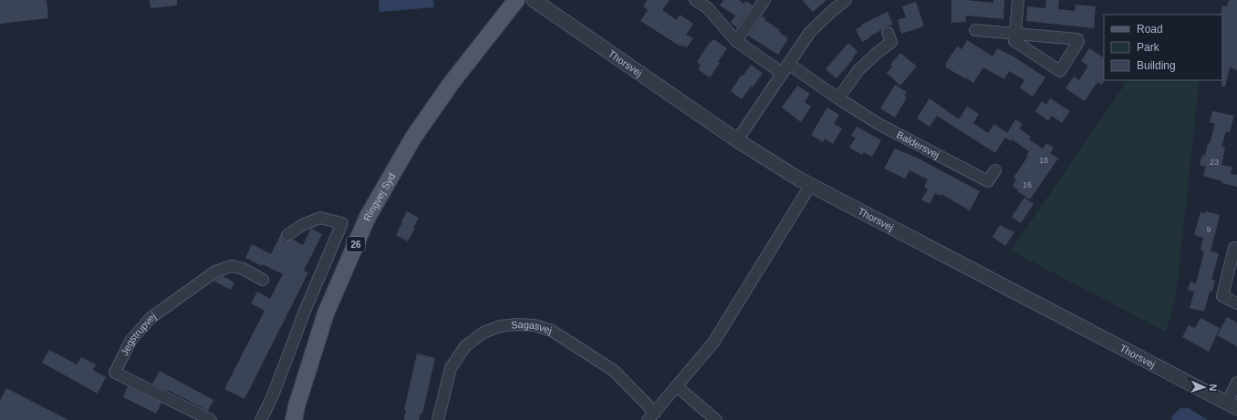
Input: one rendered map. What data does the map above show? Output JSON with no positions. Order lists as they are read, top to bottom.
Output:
{
  "streets": {
    "main road": ["Ringvej Syd", "26"],
    "street": [
      "Thorsvej",
      "Baldersvej",
      "Sagasvej",
      "Jegstrupvej"
    ]
  },
  "crossings": [
    ["Thorsvej", "Sagasvej"]
  ],
  "house_numbers": [
    "18",
    "23",
    "16",
    "9"
  ],
  "legend": ["Road", "Park", "Building"],
  "north": "right"
}
